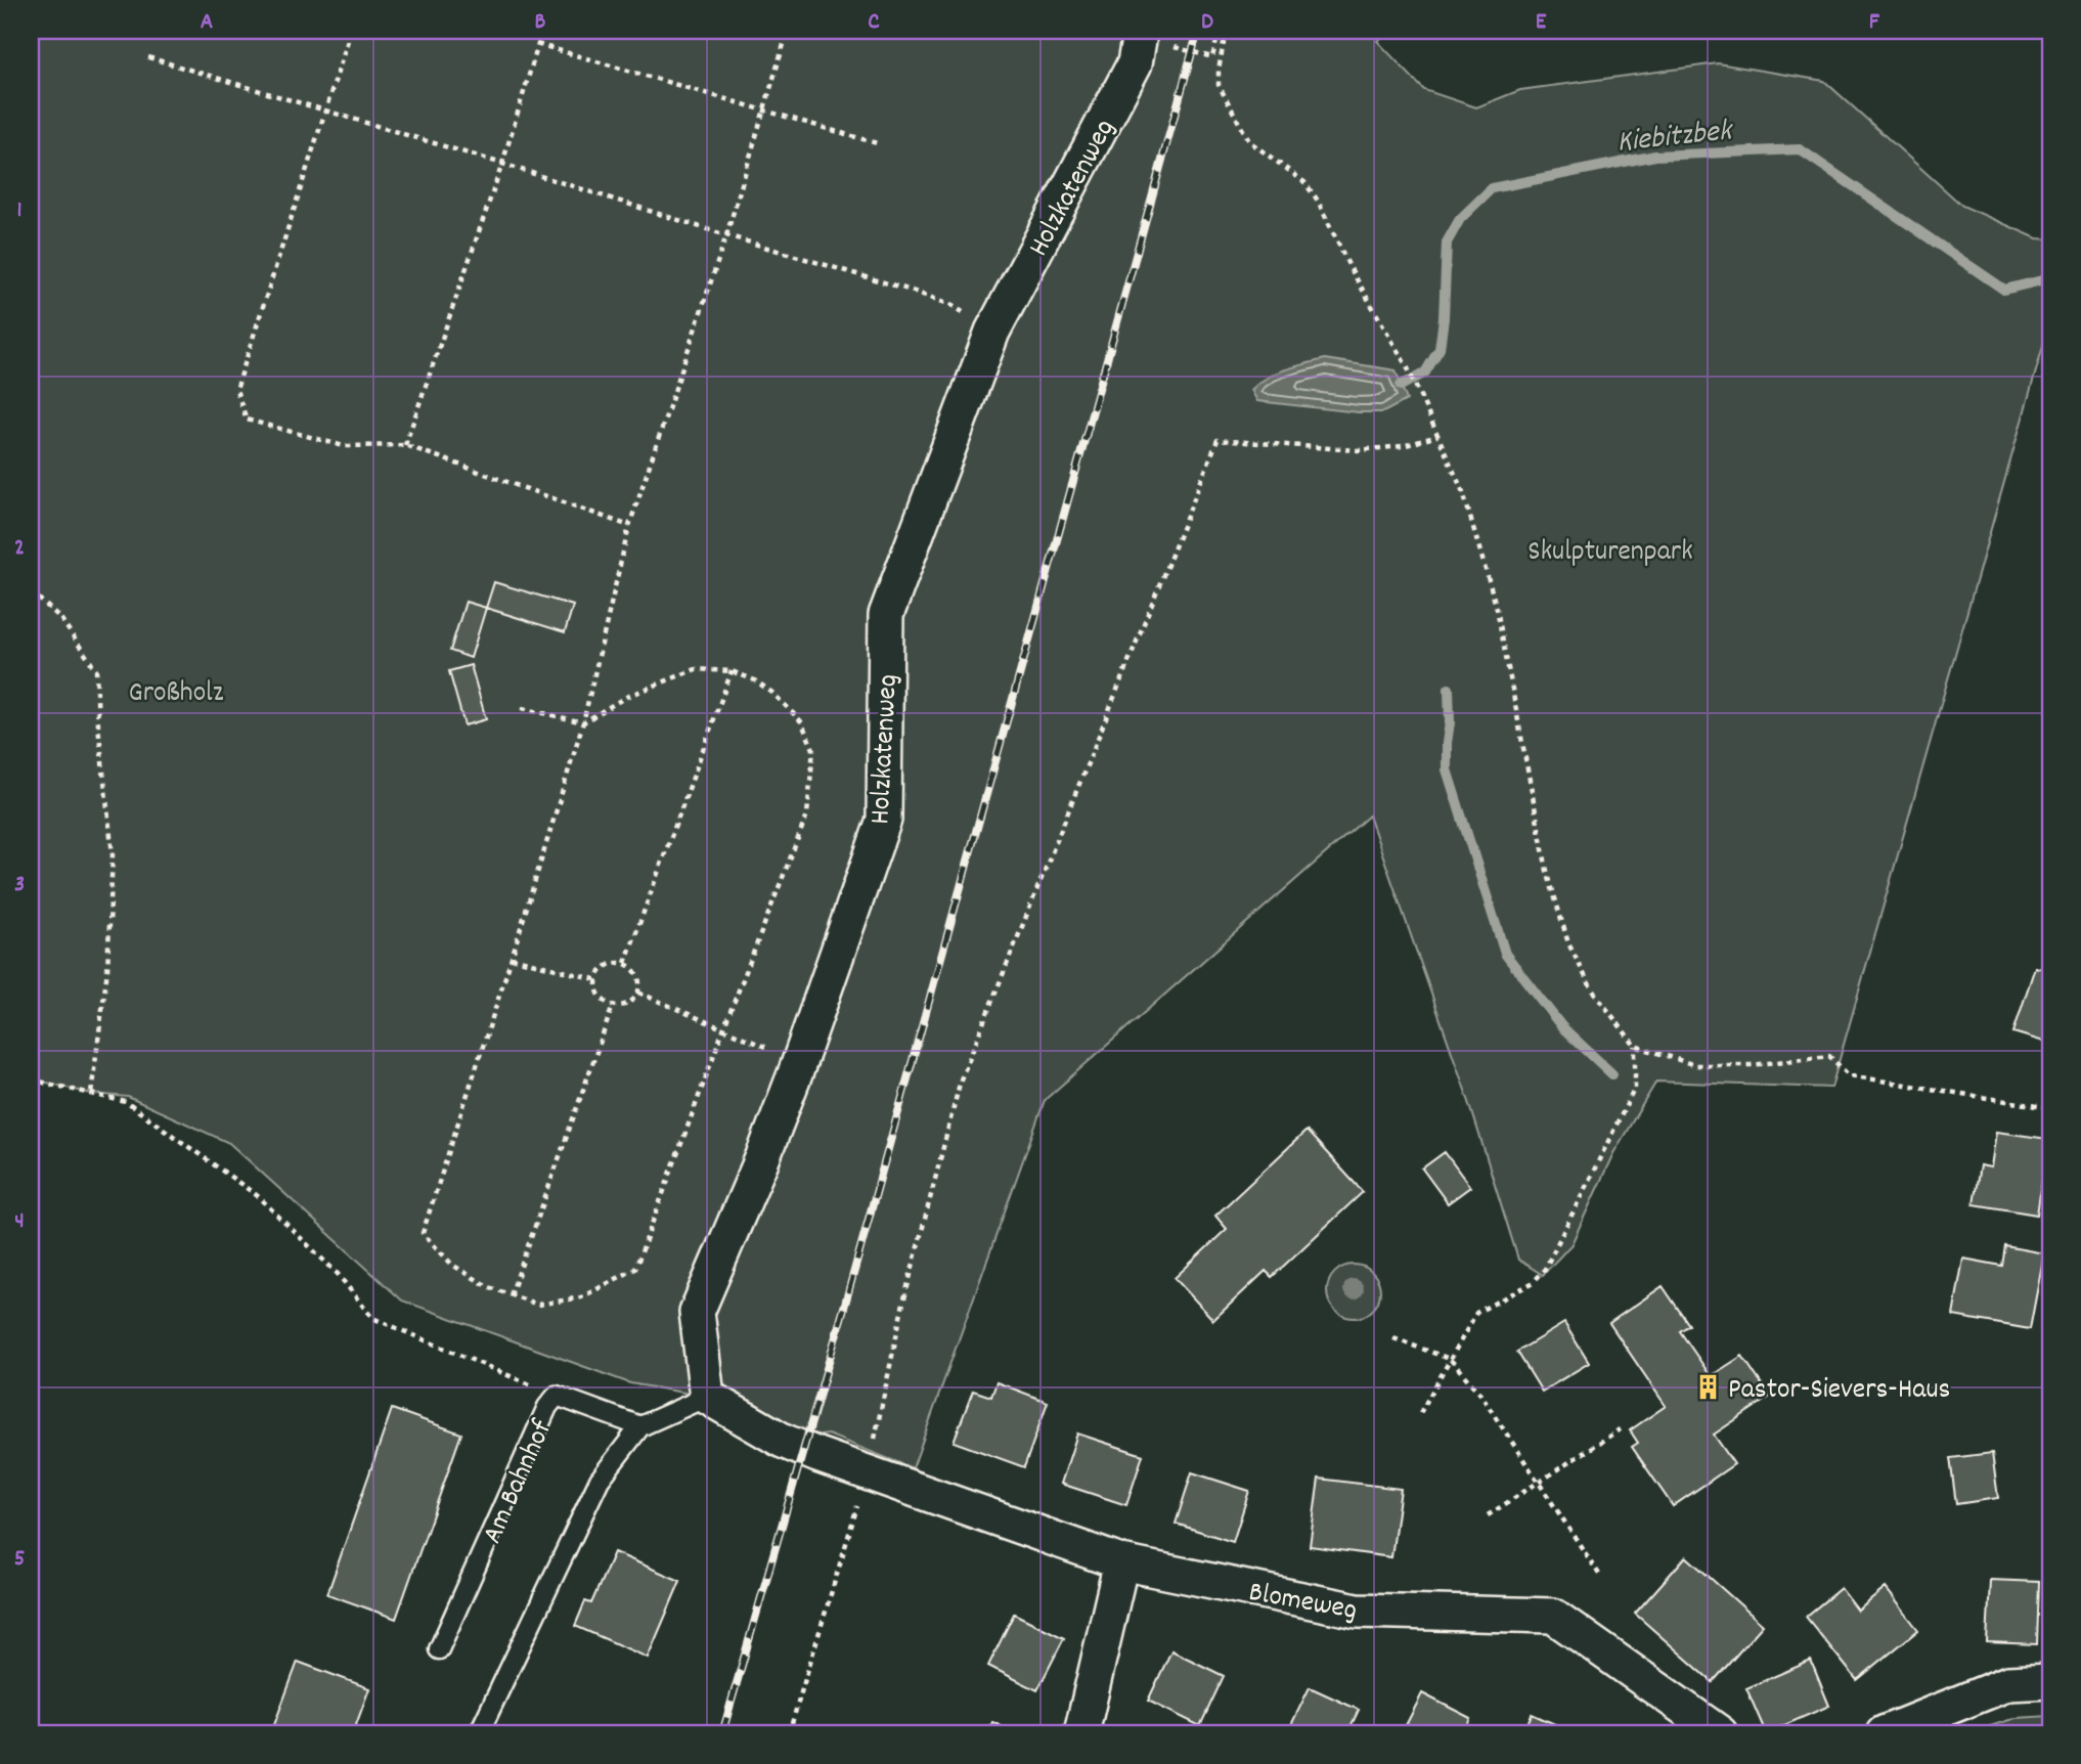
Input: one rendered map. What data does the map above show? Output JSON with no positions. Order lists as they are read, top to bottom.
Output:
{
  "streets": {
    "street": ["Holzkatenweg", "Blomeweg"],
    "lane": ["Am Bahnhof"]
  },
  "water": ["Kiebitzbek"],
  "parks": ["Skulpturenpark", "Großholz"],
  "places": {
    "building": ["Pastor-Sievers-Haus"]
  },
  "grid": {
    "columns": [
      "A",
      "B",
      "C",
      "D",
      "E",
      "F"
    ],
    "rows": [
      "1",
      "2",
      "3",
      "4",
      "5"
    ]
  }
}
